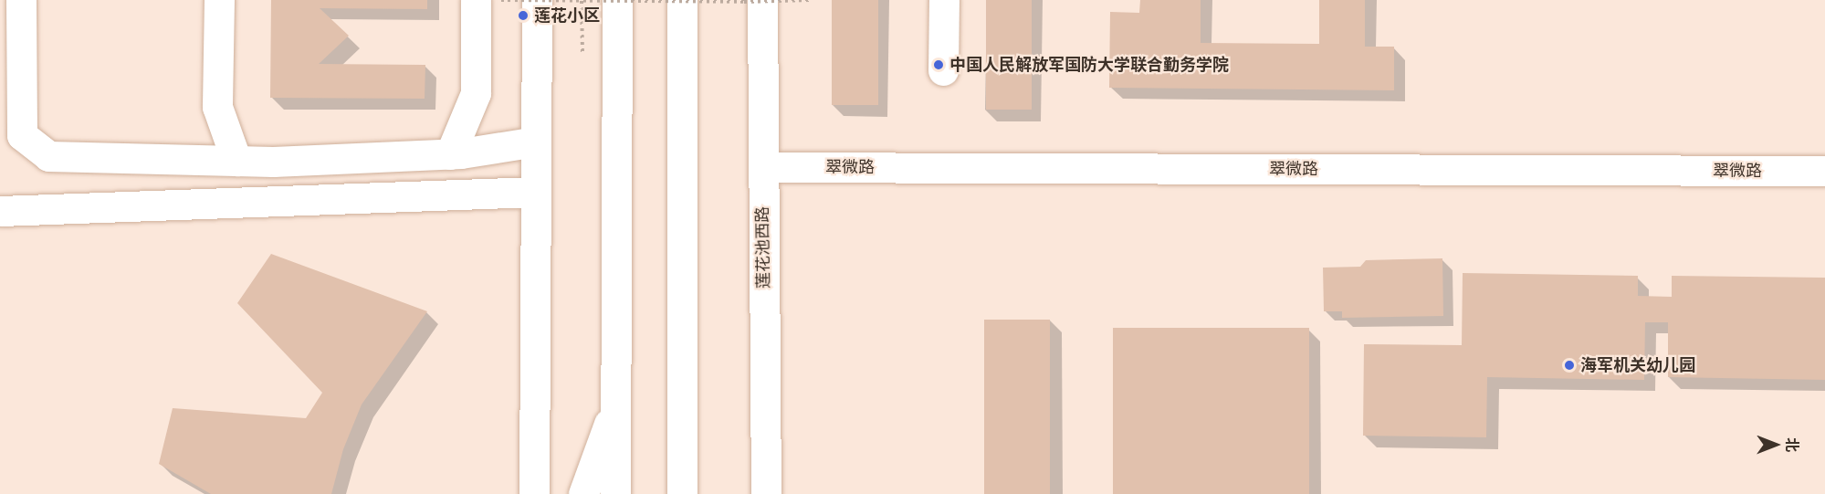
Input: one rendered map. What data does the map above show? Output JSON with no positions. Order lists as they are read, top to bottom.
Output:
{
  "streets": {
    "main road": ["翠微路", "莲花池西路"]
  },
  "crossings": [
    ["翠微路", "莲花池西路"]
  ],
  "places": ["莲花小区", "中国人民解放军国防大学联合勤务学院", "海军机关幼儿园"],
  "north": "right"
}
